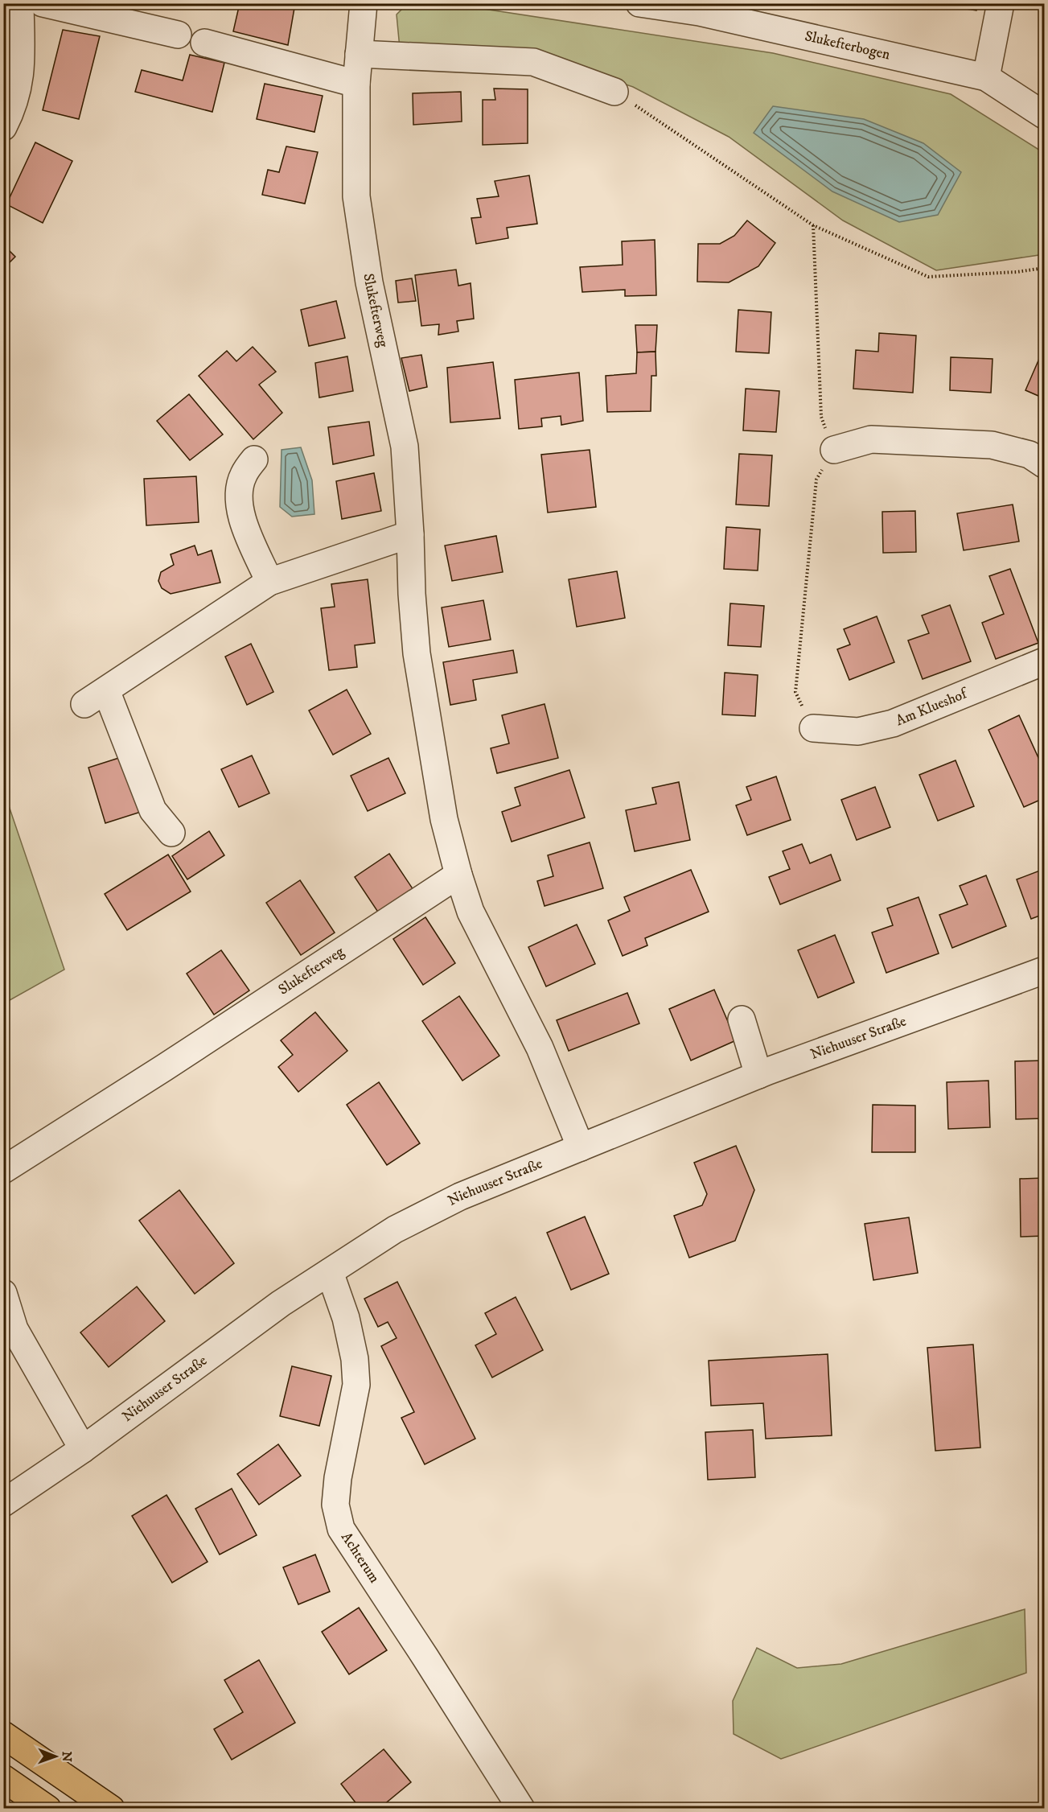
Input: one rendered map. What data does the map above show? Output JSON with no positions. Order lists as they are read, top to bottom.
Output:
{
  "streets": {
    "street": [
      "Slukefterbogen",
      "Slukefterweg",
      "Am Klueshof",
      "Niehuuser Straße",
      "Achterum"
    ]
  },
  "crossings": [
    ["Slukefterweg", "Niehuuser Straße"],
    ["Niehuuser Straße", "Achterum"]
  ],
  "north": "right"
}
